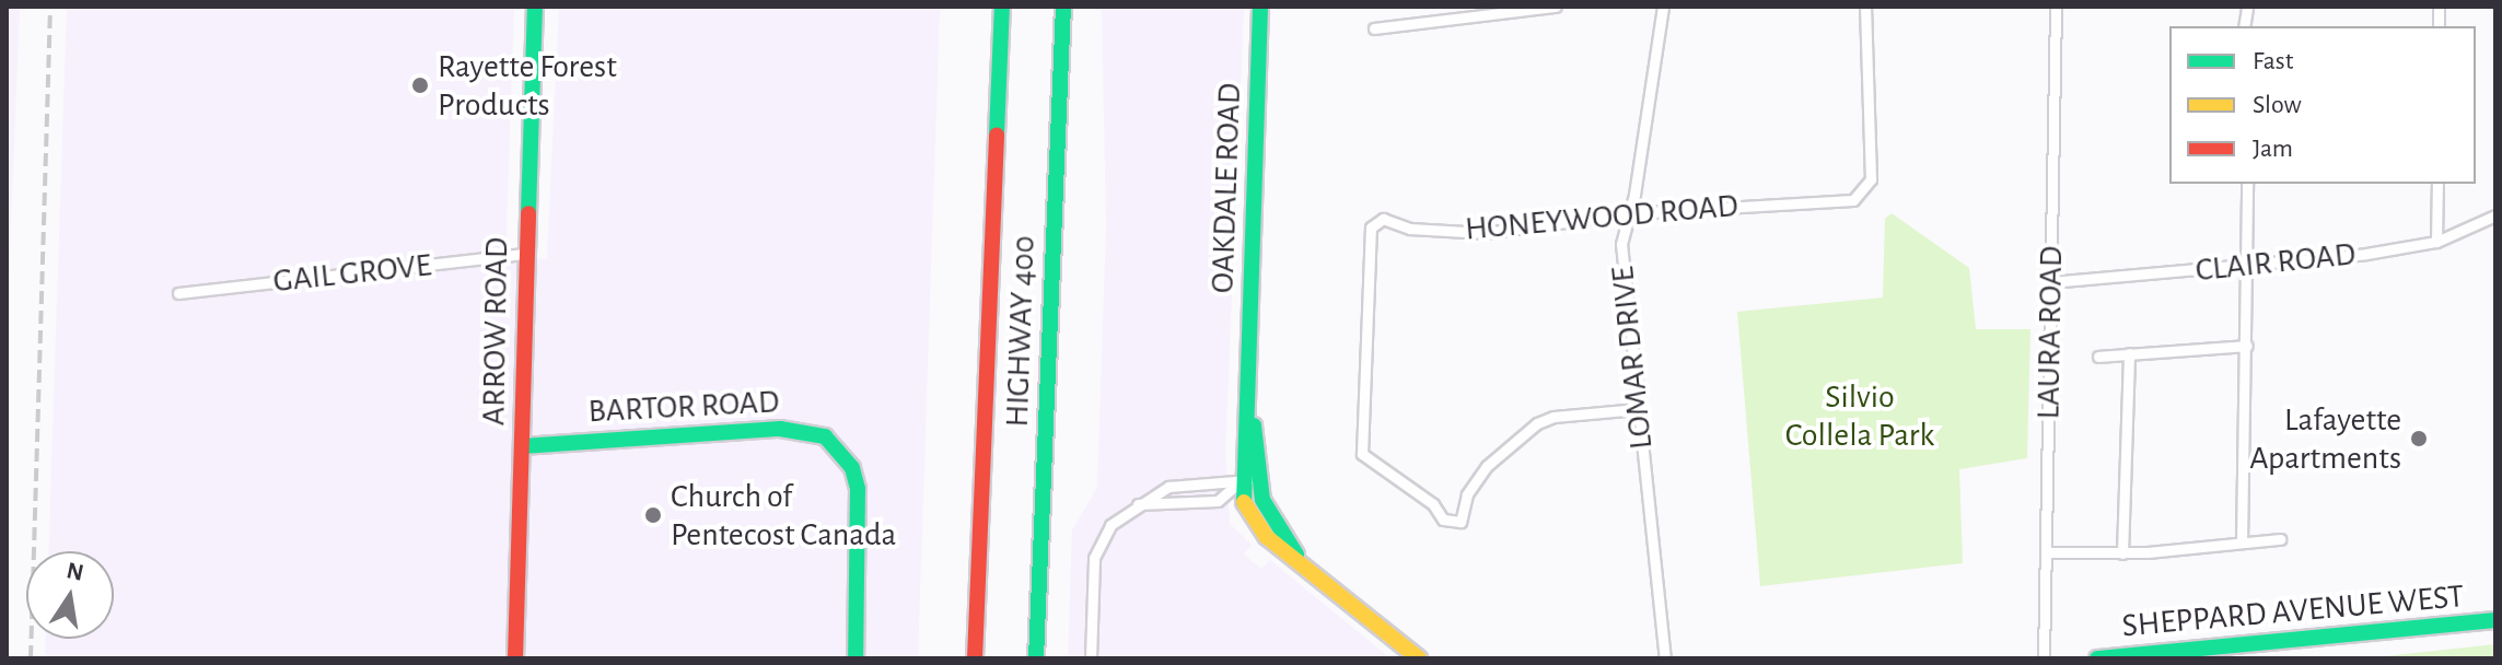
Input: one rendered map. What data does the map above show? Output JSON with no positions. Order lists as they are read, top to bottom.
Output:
{
  "streets": {
    "main road": [
      "OAKDALE ROAD",
      "ARROW ROAD",
      "HIGHWAY 400",
      "BARTOR ROAD",
      "SHEPPARD AVENUE WEST"
    ],
    "street": [
      "HONEYWOOD ROAD",
      "CLAIR ROAD",
      "GAIL GROVE",
      "LAURA ROAD",
      "LOMAR DRIVE"
    ]
  },
  "crossings": [
    ["HONEYWOOD ROAD", "LOMAR DRIVE"],
    ["CLAIR ROAD", "LAURA ROAD"],
    ["GAIL GROVE", "ARROW ROAD"],
    ["ARROW ROAD", "BARTOR ROAD"]
  ],
  "parks": ["Silvio Collela Park"],
  "places": ["Rayette Forest Products", "Lafayette Apartments", "Church of Pentecost Canada"],
  "legend": ["Fast", "Slow", "Jam"],
  "north": "top"
}
